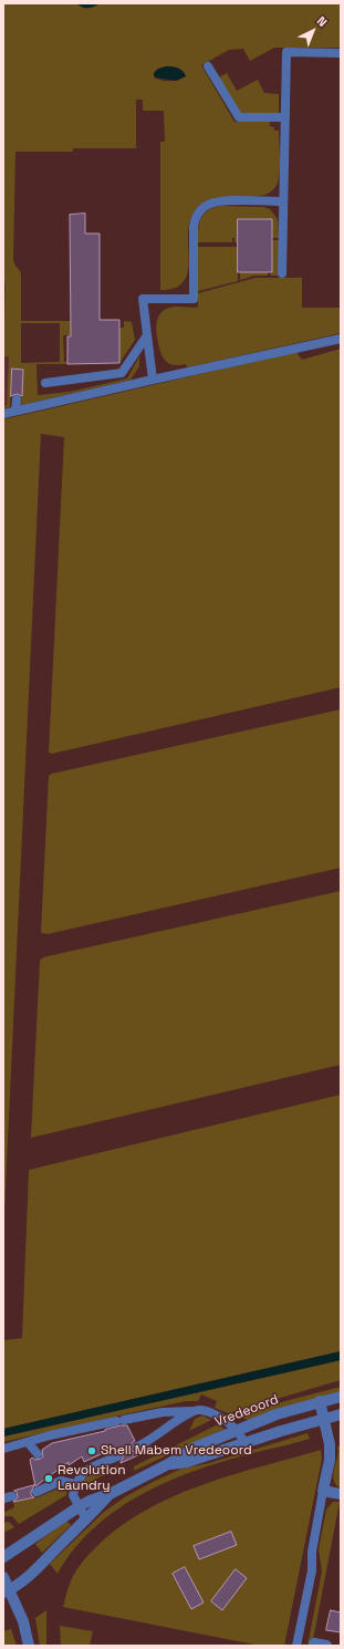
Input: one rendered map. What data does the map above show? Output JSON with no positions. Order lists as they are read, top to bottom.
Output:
{
  "streets": {
    "street": ["Vredeoord"]
  },
  "places": ["Shell Mabem Vredeoord", "Revolution Laundry"],
  "north": "top right"
}
